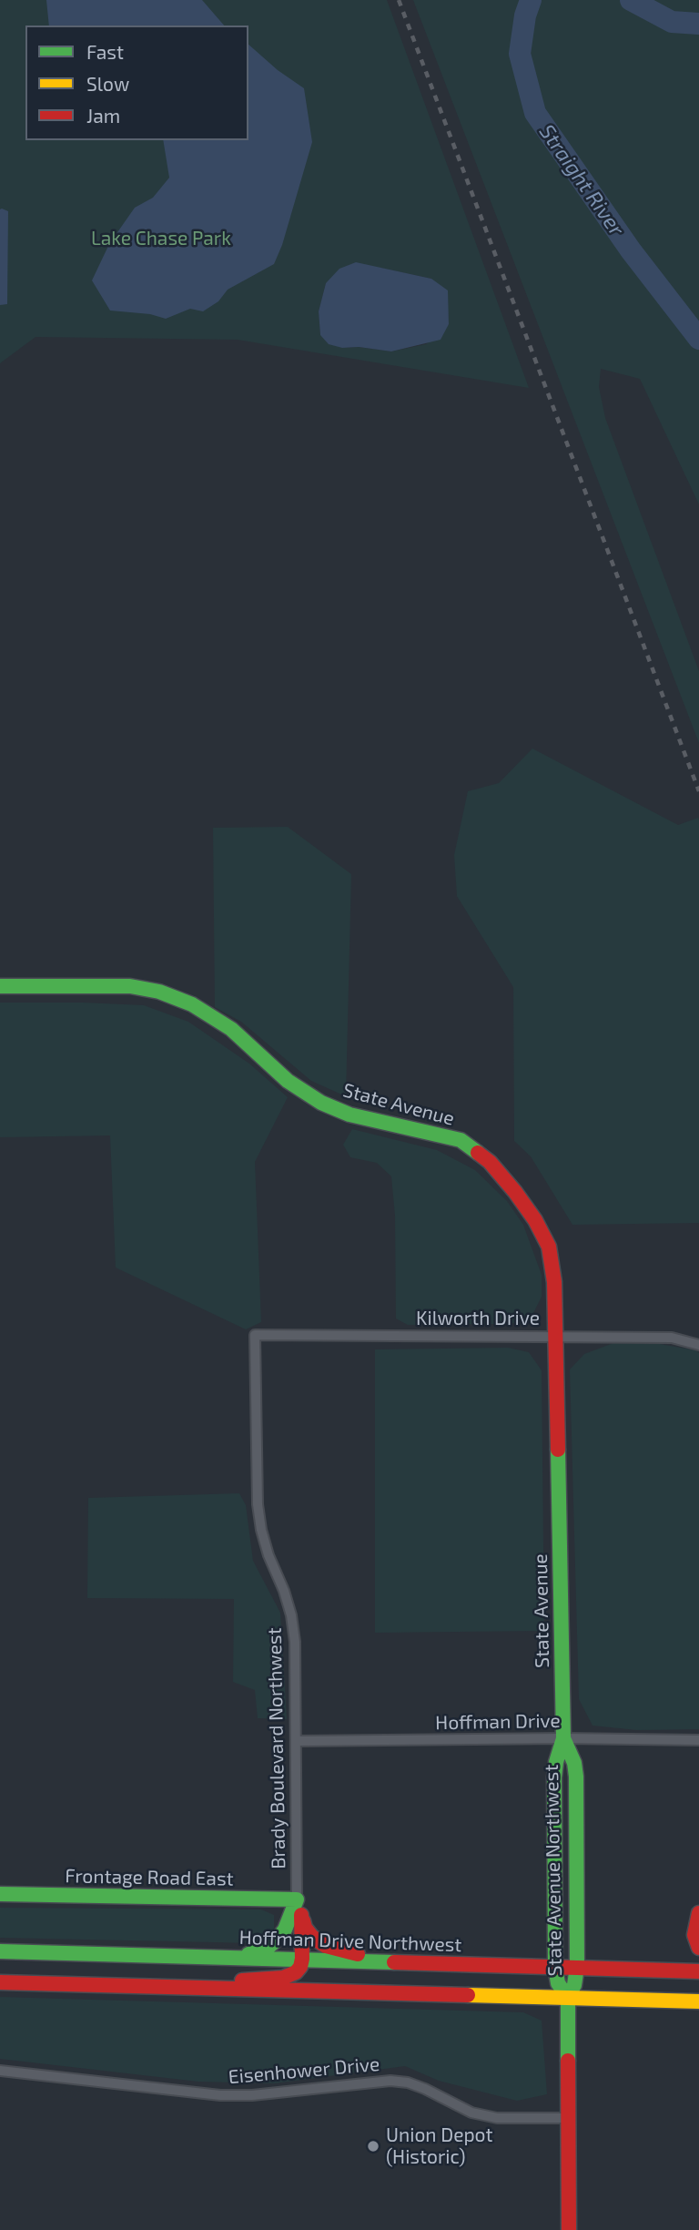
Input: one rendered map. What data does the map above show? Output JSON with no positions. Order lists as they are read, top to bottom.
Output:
{
  "streets": {
    "street": [
      "State Avenue",
      "Kilworth Drive",
      "Hoffman Drive",
      "Brady Boulevard Northwest",
      "State Avenue Northwest",
      "Frontage Road East",
      "Hoffman Drive Northwest",
      "Eisenhower Drive"
    ]
  },
  "crossings": [
    ["State Avenue", "Kilworth Drive"],
    ["State Avenue", "Hoffman Drive"],
    ["State Avenue", "State Avenue Northwest"],
    ["Kilworth Drive", "Brady Boulevard Northwest"],
    ["Hoffman Drive", "Brady Boulevard Northwest"],
    ["Hoffman Drive", "State Avenue Northwest"],
    ["Brady Boulevard Northwest", "Frontage Road East"],
    ["State Avenue Northwest", "Hoffman Drive Northwest"],
    ["State Avenue Northwest", "Eisenhower Drive"]
  ],
  "water": ["Straight River"],
  "parks": ["Lake Chase Park"],
  "places": ["Union Depot (Historic)"],
  "legend": ["Fast", "Slow", "Jam"]
}
